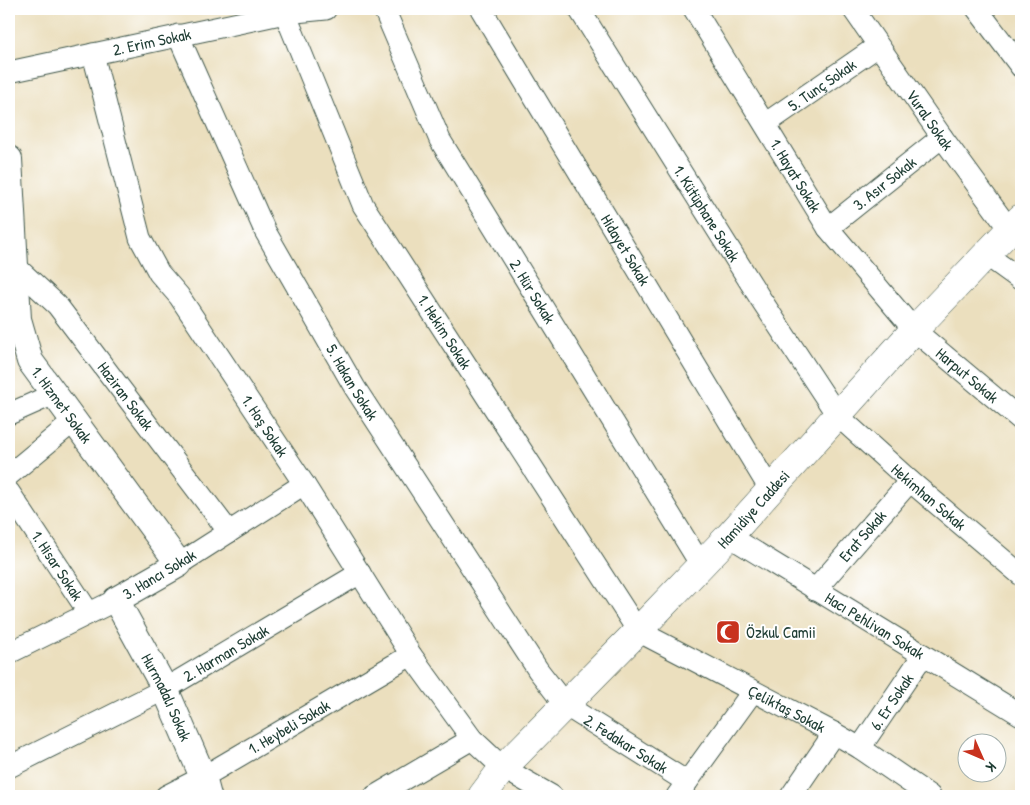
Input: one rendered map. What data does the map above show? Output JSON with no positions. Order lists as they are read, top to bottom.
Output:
{
  "streets": {
    "main road": ["Hamidiye Caddesi"],
    "street": [
      "2. Erim Sokak",
      "5. Tunç Sokak",
      "Vural Sokak",
      "1. Hayat Sokak",
      "3. Asır Sokak",
      "1. Kütüphane Sokak",
      "Hidayet Sokak",
      "2. Hür Sokak",
      "1. Hekim Sokak",
      "Harput Sokak",
      "5. Hakan Sokak",
      "Haziran Sokak",
      "1. Hizmet Sokak",
      "1. Hoş Sokak",
      "Hekimhan Sokak",
      "Erat Sokak",
      "1. Hisar Sokak",
      "3. Hancı Sokak",
      "Hacı Pehlivan Sokak",
      "2. Harman Sokak",
      "Hurmadalı Sokak",
      "6. Er Sokak",
      "Çeliktaş Sokak",
      "1. Heybeli Sokak",
      "2. Fedakar Sokak"
    ]
  },
  "crossings": [
    ["2. Erim Sokak", "1. Hekim Sokak"],
    ["2. Erim Sokak", "5. Hakan Sokak"],
    ["2. Erim Sokak", "1. Hoş Sokak"],
    ["5. Tunç Sokak", "Vural Sokak"],
    ["5. Tunç Sokak", "1. Hayat Sokak"],
    ["Vural Sokak", "3. Asır Sokak"],
    ["Vural Sokak", "Hamidiye Caddesi"],
    ["1. Hayat Sokak", "3. Asır Sokak"],
    ["1. Hayat Sokak", "Harput Sokak"],
    ["1. Hayat Sokak", "Hamidiye Caddesi"],
    ["1. Kütüphane Sokak", "Hekimhan Sokak"],
    ["1. Kütüphane Sokak", "Hamidiye Caddesi"],
    ["Hidayet Sokak", "Hamidiye Caddesi"],
    ["2. Hür Sokak", "Hamidiye Caddesi"],
    ["1. Hekim Sokak", "Hamidiye Caddesi"],
    ["1. Hekim Sokak", "Çeliktaş Sokak"],
    ["Harput Sokak", "Hamidiye Caddesi"],
    ["5. Hakan Sokak", "Hamidiye Caddesi"],
    ["5. Hakan Sokak", "2. Fedakar Sokak"],
    ["Haziran Sokak", "1. Hizmet Sokak"],
    ["Haziran Sokak", "3. Hancı Sokak"],
    ["1. Hizmet Sokak", "3. Hancı Sokak"],
    ["1. Hoş Sokak", "Hamidiye Caddesi"],
    ["1. Hoş Sokak", "3. Hancı Sokak"],
    ["1. Hoş Sokak", "2. Harman Sokak"],
    ["1. Hoş Sokak", "1. Heybeli Sokak"],
    ["Hekimhan Sokak", "Hamidiye Caddesi"],
    ["Hekimhan Sokak", "Erat Sokak"],
    ["Hamidiye Caddesi", "Hacı Pehlivan Sokak"],
    ["Hamidiye Caddesi", "Çeliktaş Sokak"],
    ["Hamidiye Caddesi", "2. Fedakar Sokak"],
    ["Erat Sokak", "Hacı Pehlivan Sokak"],
    ["1. Hisar Sokak", "3. Hancı Sokak"],
    ["3. Hancı Sokak", "Hurmadalı Sokak"],
    ["Hacı Pehlivan Sokak", "6. Er Sokak"],
    ["2. Harman Sokak", "Hurmadalı Sokak"],
    ["Hurmadalı Sokak", "1. Heybeli Sokak"],
    ["6. Er Sokak", "Çeliktaş Sokak"]
  ],
  "places": {
    "mosque": ["Özkul Camii"]
  },
  "north": "bottom right"
}
